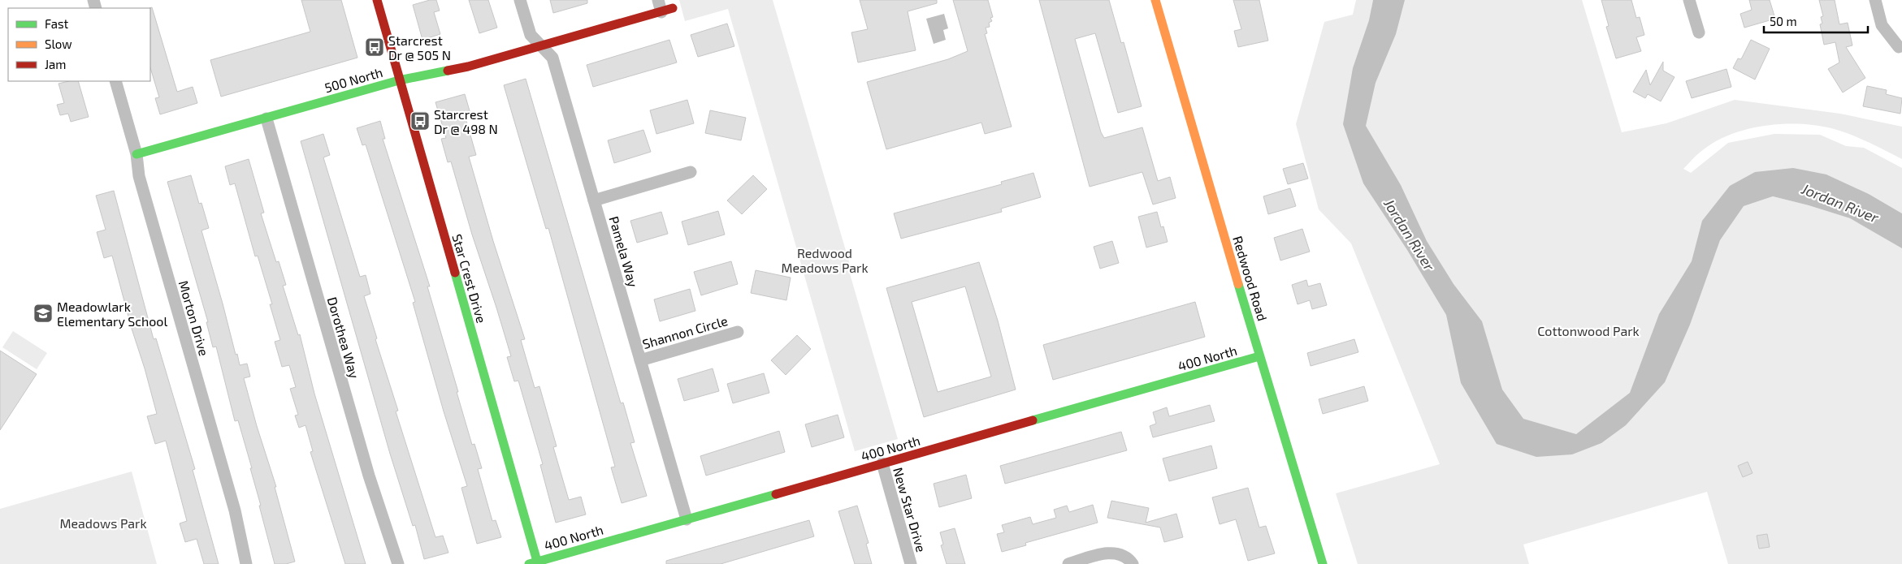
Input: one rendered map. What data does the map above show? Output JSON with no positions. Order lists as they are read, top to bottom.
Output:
{
  "streets": {
    "street": [
      "500 North",
      "Pamela Way",
      "Star Crest Drive",
      "Redwood Road",
      "Morton Drive",
      "Shannon Circle",
      "Dorothea Way",
      "400 North",
      "New Star Drive"
    ]
  },
  "crossings": [
    ["500 North", "Pamela Way"],
    ["500 North", "Star Crest Drive"],
    ["500 North", "Morton Drive"],
    ["500 North", "Dorothea Way"],
    ["Pamela Way", "Shannon Circle"],
    ["Pamela Way", "400 North"],
    ["Star Crest Drive", "400 North"],
    ["Redwood Road", "400 North"],
    ["400 North", "New Star Drive"]
  ],
  "water": ["Jordan River"],
  "parks": ["Redwood Meadows Park", "Cottonwood Park", "Meadows Park"],
  "places": {
    "bus stop": ["Starcrest Dr @ 505 N", "Starcrest Dr @ 498 N"],
    "school or university": ["Meadowlark Elementary School"]
  },
  "legend": ["Fast", "Slow", "Jam"],
  "scale_bar": "50 m"
}
